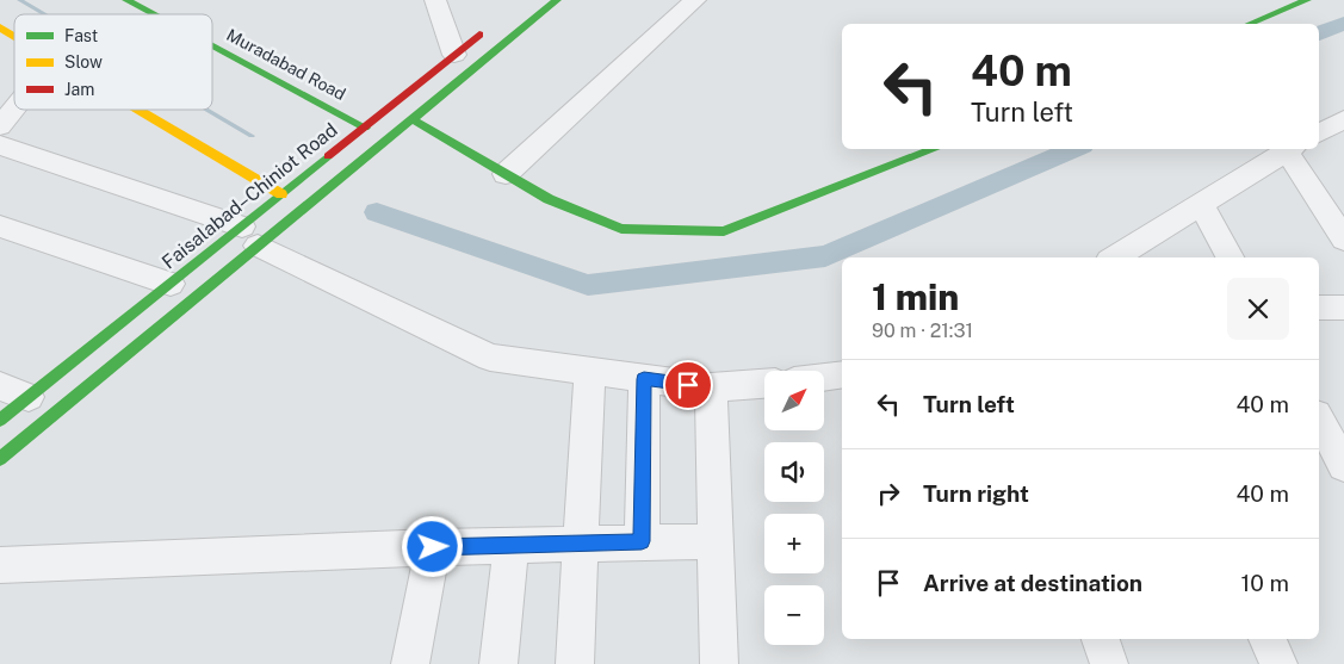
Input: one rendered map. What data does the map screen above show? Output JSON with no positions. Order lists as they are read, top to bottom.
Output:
{
  "streets": {
    "main road": ["Muradabad Road", "Faisalabad–Chiniot Road"]
  },
  "crossings": [
    ["Muradabad Road", "Faisalabad–Chiniot Road"]
  ],
  "legend": ["Fast", "Slow", "Jam"],
  "north": "top right",
  "page": {
    "turn": ["40 m", "Turn left"],
    "heading": ["1 min", "90 m · 21:31"],
    "list": [
      {
        "name": "Turn left",
        "value": "40 m"
      },
      {
        "name": "Turn right",
        "value": "40 m"
      },
      {
        "name": "Arrive at destination",
        "value": "10 m"
      }
    ],
    "map_buttons": ["+", "−"]
  }
}
